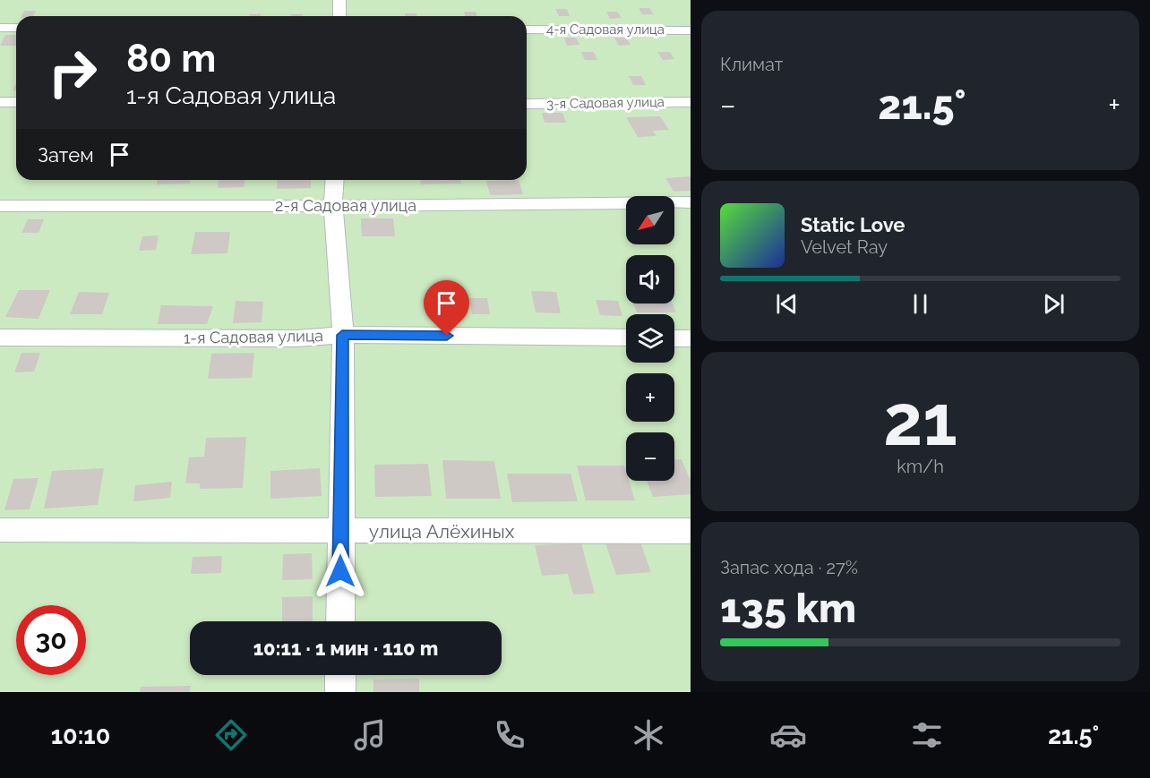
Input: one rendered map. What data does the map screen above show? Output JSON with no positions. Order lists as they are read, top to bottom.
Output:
{
  "streets": {
    "street": [
      "4-я Садовая улица",
      "3-я Садовая улица",
      "2-я Садовая улица",
      "1-я Садовая улица",
      "улица Алёхиных"
    ]
  },
  "north": "bottom left",
  "page": {
    "tile": [
      "Климат",
      ["21", "km/h"],
      ["Запас хода · 27%", "135 km"]
    ],
    "turn": ["80 m", "1-я Садовая улица"],
    "heat": ["−", "21.5°", "+"],
    "then": "Затем",
    "map_buttons": ["+", "−"],
    "song": ["Static Love", "Velvet Ray"],
    "limit": "30",
    "trip": "10:11 · 1 мин · 110 m",
    "tabs": ["10:10", "21.5°"]
  }
}
